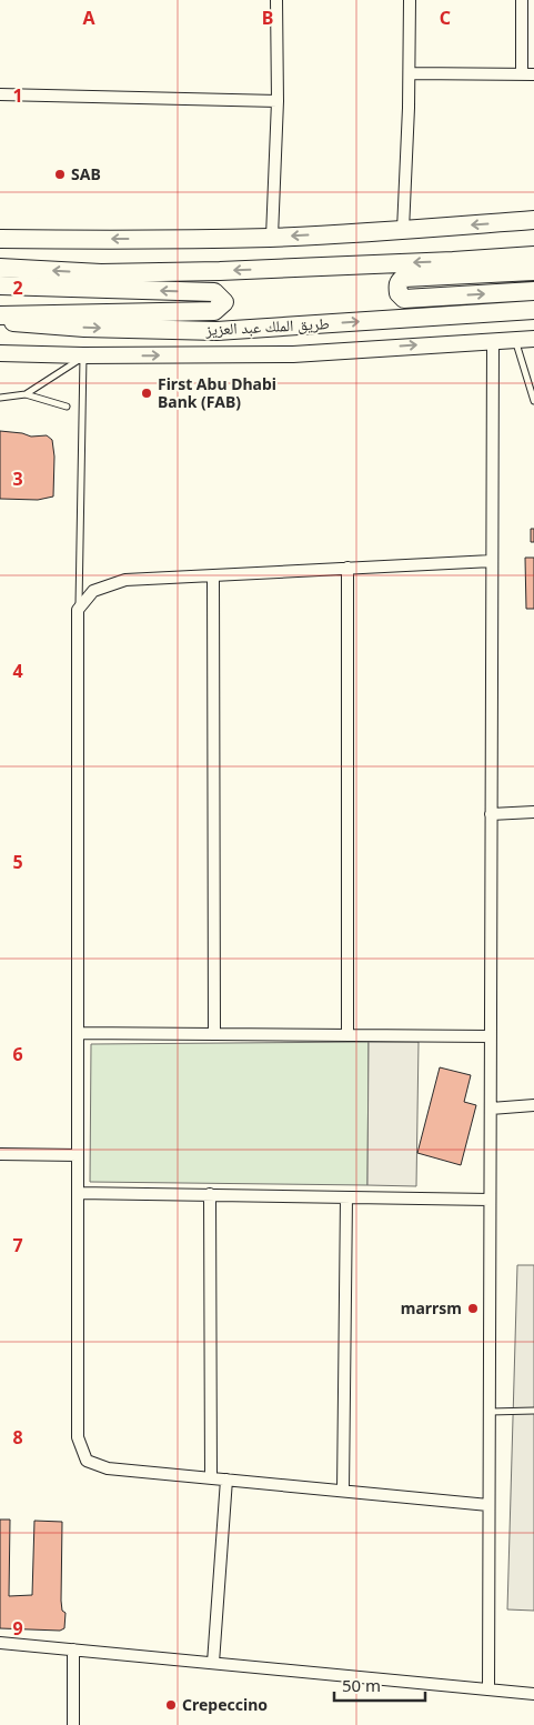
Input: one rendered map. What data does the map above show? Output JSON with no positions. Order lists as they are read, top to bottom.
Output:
{
  "streets": {
    "main road": ["طريق الملك عبد العزيز"]
  },
  "places": [
    "SAB",
    "First Abu Dhabi Bank (FAB)",
    "marrsm",
    "Crepeccino"
  ],
  "scale_bar": "50 m",
  "grid": {
    "columns": ["A", "B", "C"],
    "rows": [
      "1",
      "2",
      "3",
      "4",
      "5",
      "6",
      "7",
      "8",
      "9"
    ]
  }
}
